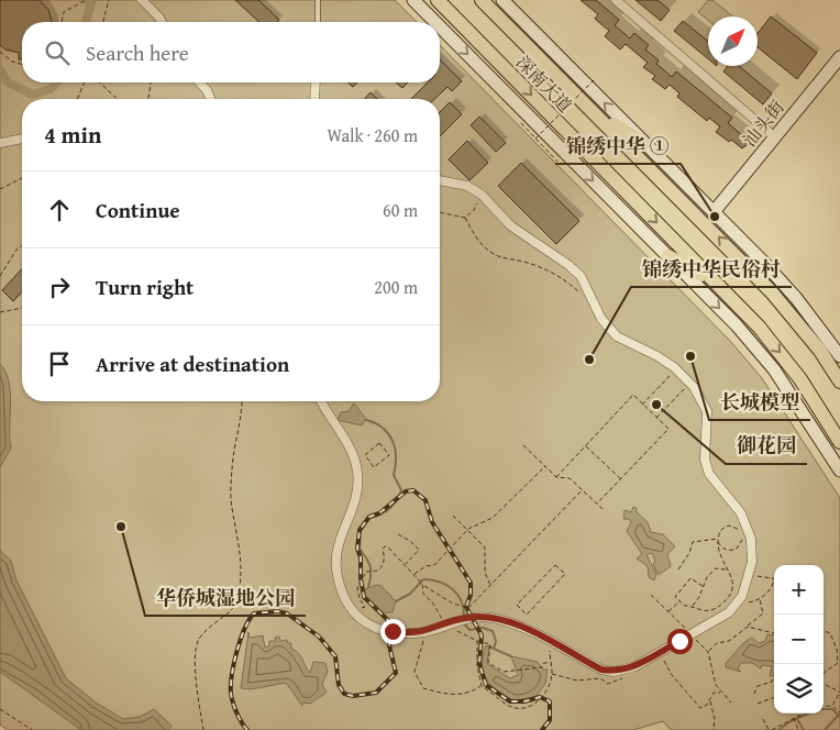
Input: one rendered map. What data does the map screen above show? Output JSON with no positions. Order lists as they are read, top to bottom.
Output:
{
  "streets": {
    "main road": ["深南大道", "汕头街"]
  },
  "places": [
    "锦绣中华 ①",
    "长城模型",
    "锦绣中华民俗村",
    "御花园",
    "华侨城湿地公园"
  ],
  "north": "top right",
  "page": {
    "search": "Search here",
    "heading": ["4 min", "Walk · 260 m"],
    "list": [
      ["Continue", "60 m"],
      ["Turn right", "200 m"],
      "Arrive at destination"
    ],
    "map_buttons": ["+", "−"]
  }
}
